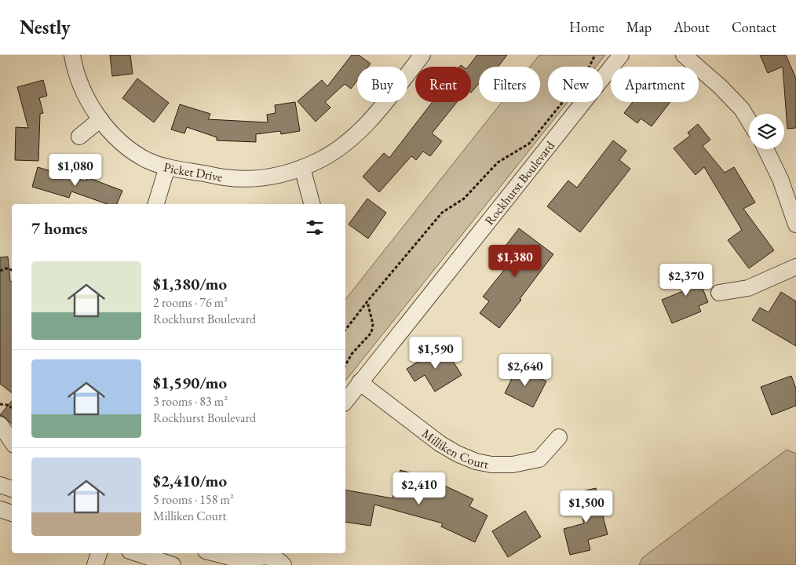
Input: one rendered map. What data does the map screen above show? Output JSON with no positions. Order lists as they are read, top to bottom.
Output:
{
  "streets": {
    "street": ["Picket Drive", "Rockhurst Boulevard", "Milliken Court"]
  },
  "crossings": [
    ["Rockhurst Boulevard", "Milliken Court"]
  ],
  "page": {
    "header": "Nestly",
    "nav": [
      "Home",
      "Map",
      "About",
      "Contact"
    ],
    "chip": [
      "Buy",
      "Rent",
      "Filters",
      "New",
      "Apartment"
    ],
    "price": [
      "$1,080",
      "$1,380",
      "$2,370",
      "$1,590",
      "$2,640",
      "$2,410",
      "$1,500"
    ],
    "heading": "7 homes",
    "list": [
      {
        "name": "$1,380/mo",
        "note": "2 rooms · 76 m² · Rockhurst Boulevard"
      },
      {
        "name": "$1,590/mo",
        "note": "3 rooms · 83 m² · Rockhurst Boulevard"
      },
      {
        "name": "$2,410/mo",
        "note": "5 rooms · 158 m² · Milliken Court"
      }
    ]
  }
}
